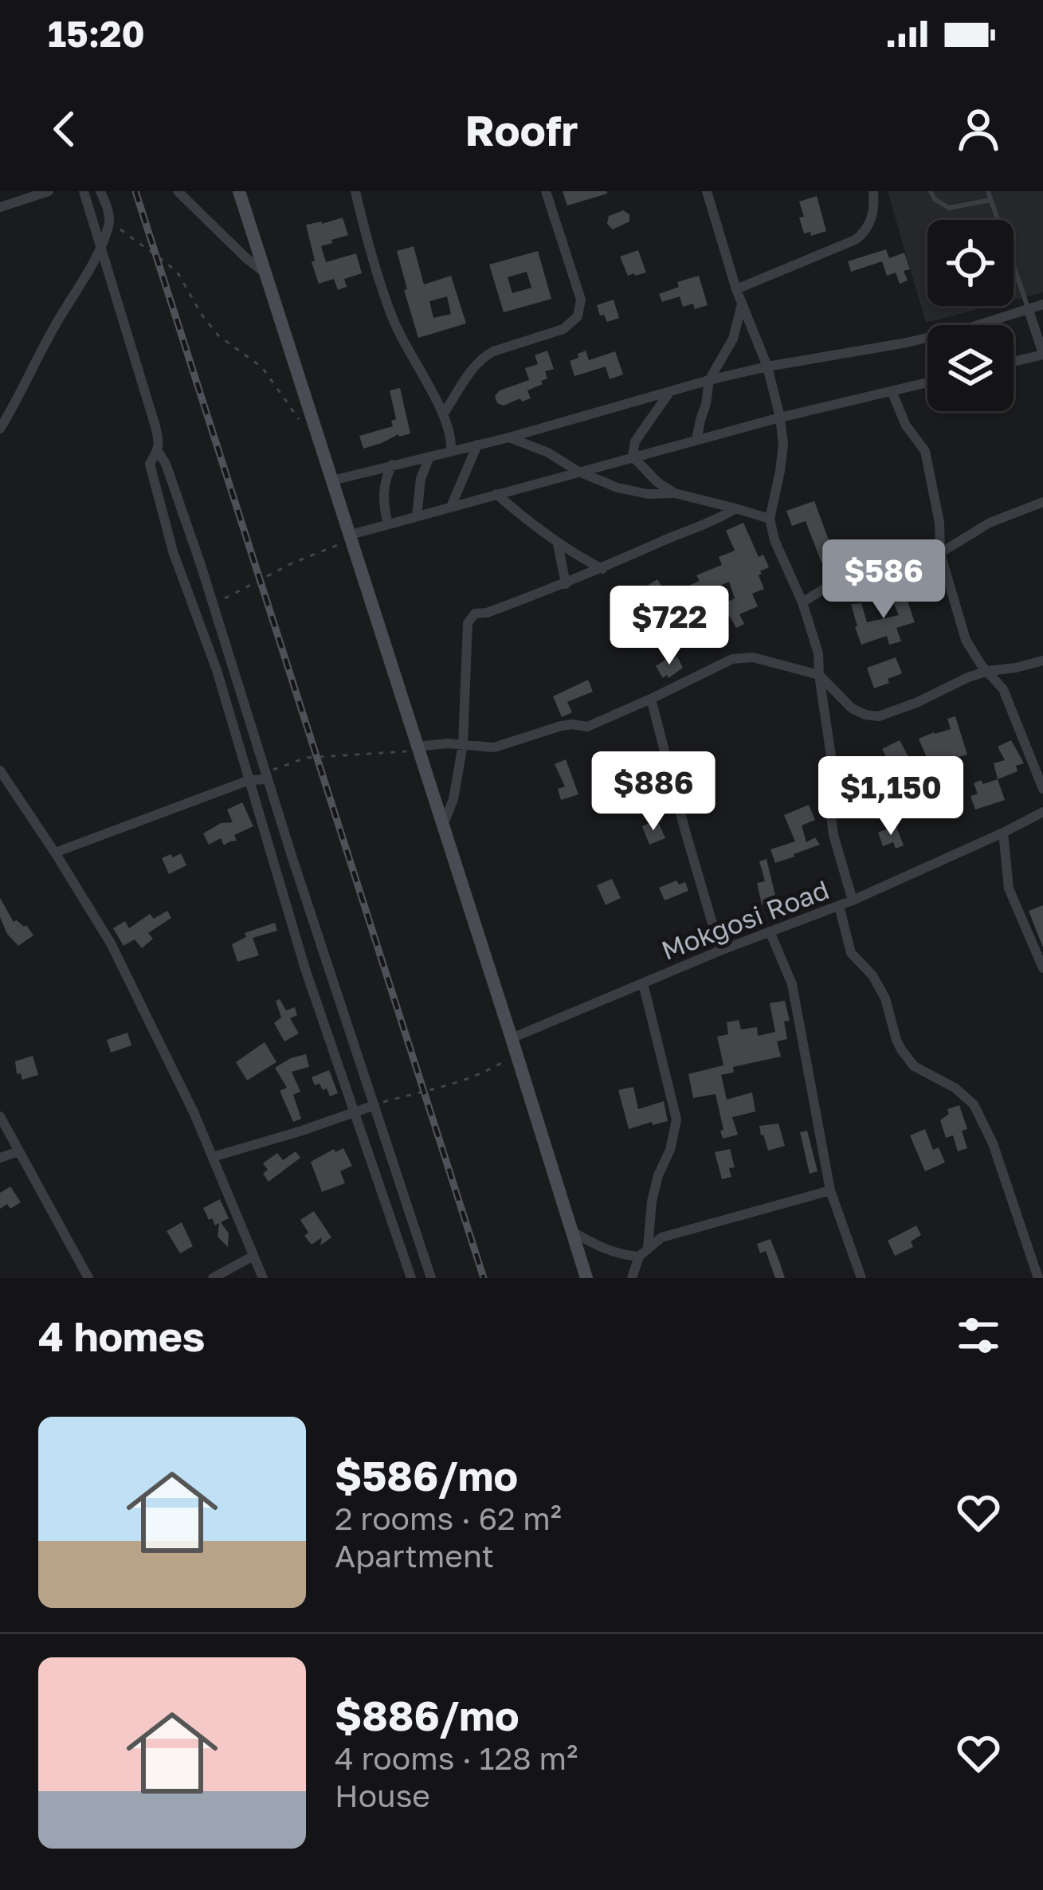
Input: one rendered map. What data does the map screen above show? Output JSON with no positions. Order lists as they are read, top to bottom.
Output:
{
  "streets": {
    "street": ["Mokgosi Road"]
  },
  "page": {
    "status": "15:20",
    "header": "Roofr",
    "price": [
      "$586",
      "$722",
      "$886",
      "$1,150"
    ],
    "heading": "4 homes",
    "list": [
      {
        "name": "$586/mo",
        "note": "2 rooms · 62 m² · Apartment"
      },
      {
        "name": "$886/mo",
        "note": "4 rooms · 128 m² · House"
      }
    ]
  }
}
